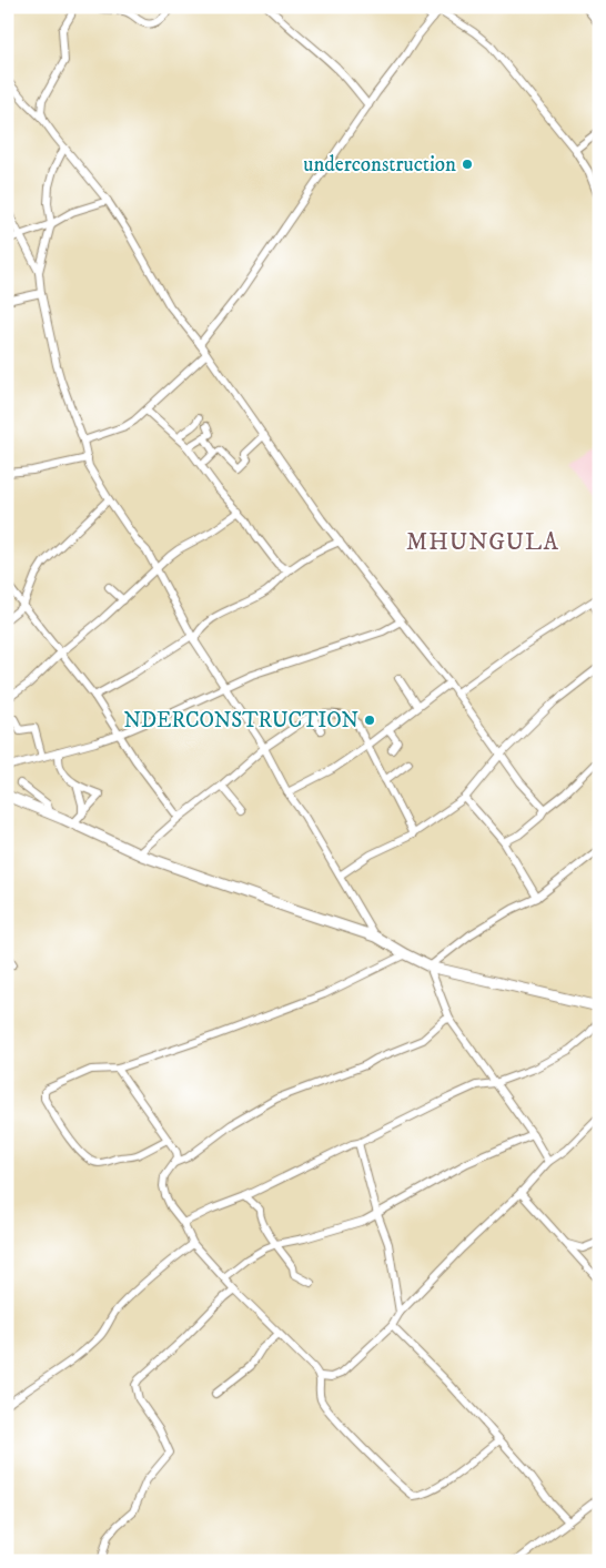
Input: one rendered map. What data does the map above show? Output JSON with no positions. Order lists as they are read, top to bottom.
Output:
{
  "districts": ["MHUNGULA"],
  "places": ["underconstruction", "NDERCONSTRUCTION"]
}
